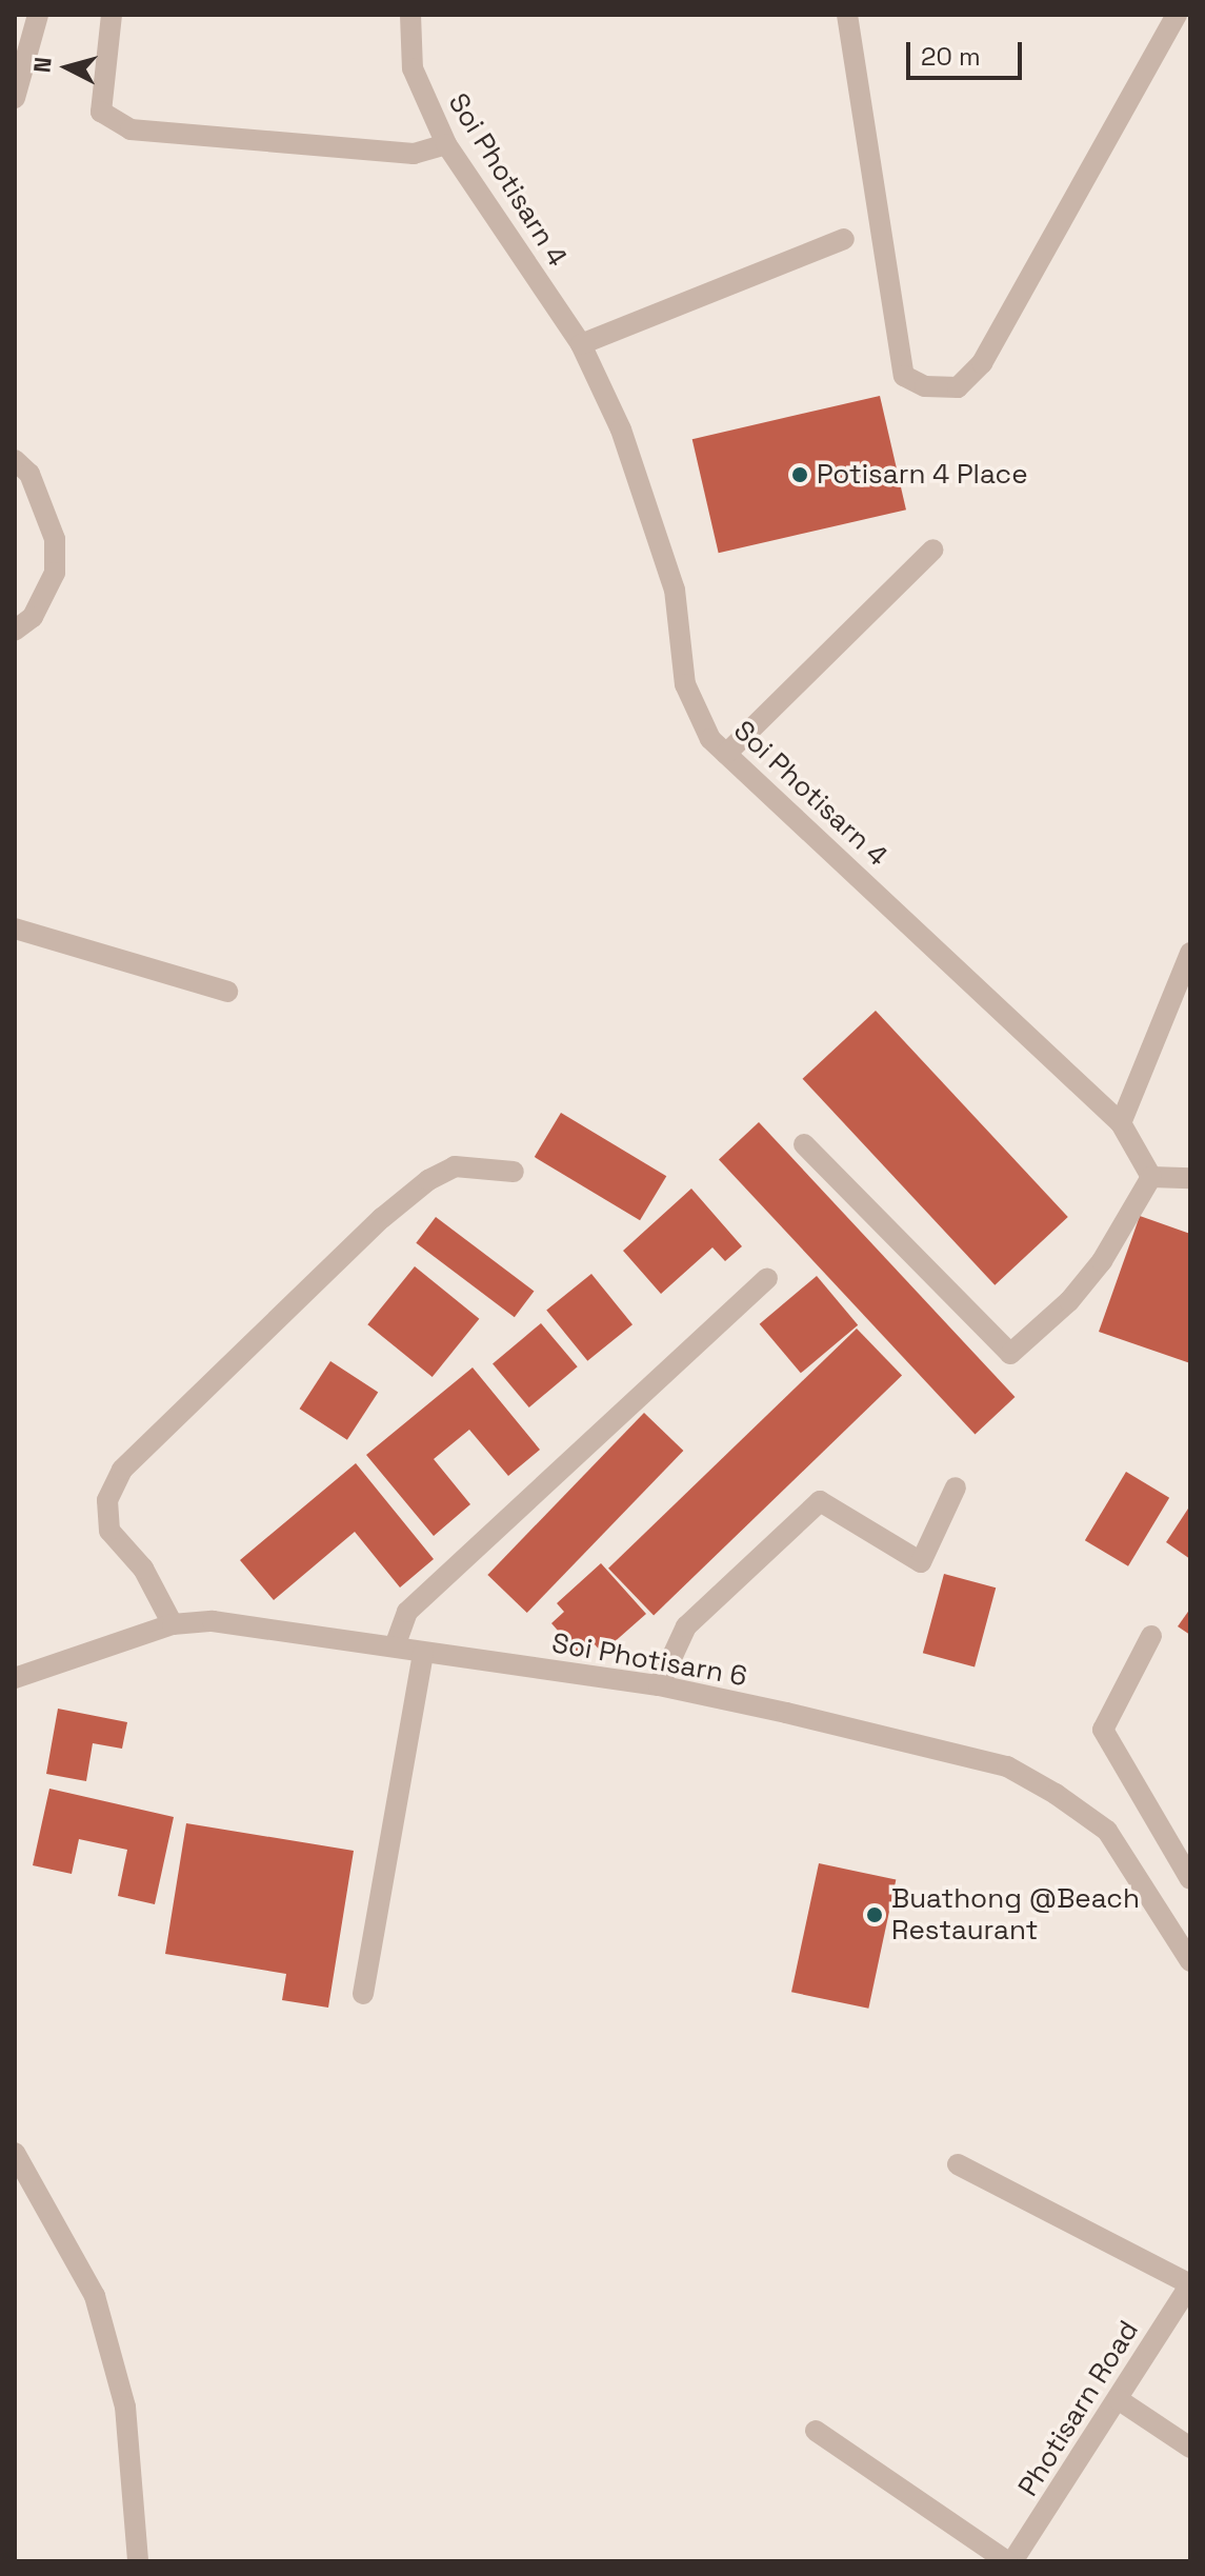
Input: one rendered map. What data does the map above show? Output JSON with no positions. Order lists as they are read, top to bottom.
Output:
{
  "streets": {
    "street": ["Soi Photisarn 4", "Soi Photisarn 6", "Photisarn Road"]
  },
  "places": ["Potisarn 4 Place", "Buathong @Beach Restaurant"],
  "scale_bar": "20 m",
  "north": "left"
}
